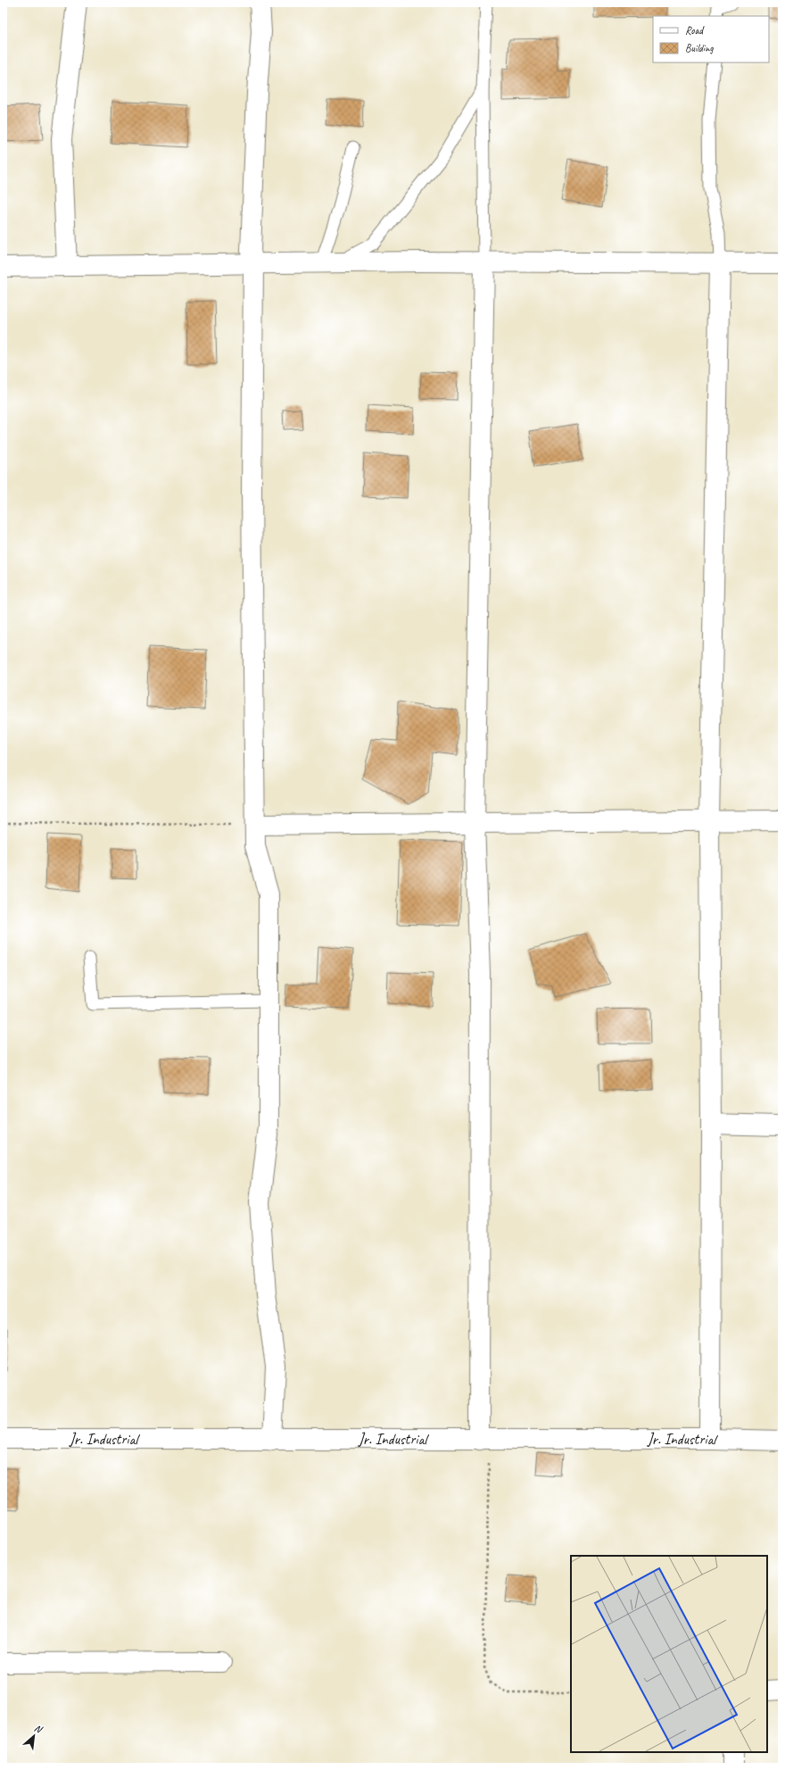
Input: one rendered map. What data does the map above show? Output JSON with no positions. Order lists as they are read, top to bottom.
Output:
{
  "streets": {
    "street": ["Jr. Industrial"]
  },
  "legend": ["Road", "Building"],
  "north": "top right"
}
